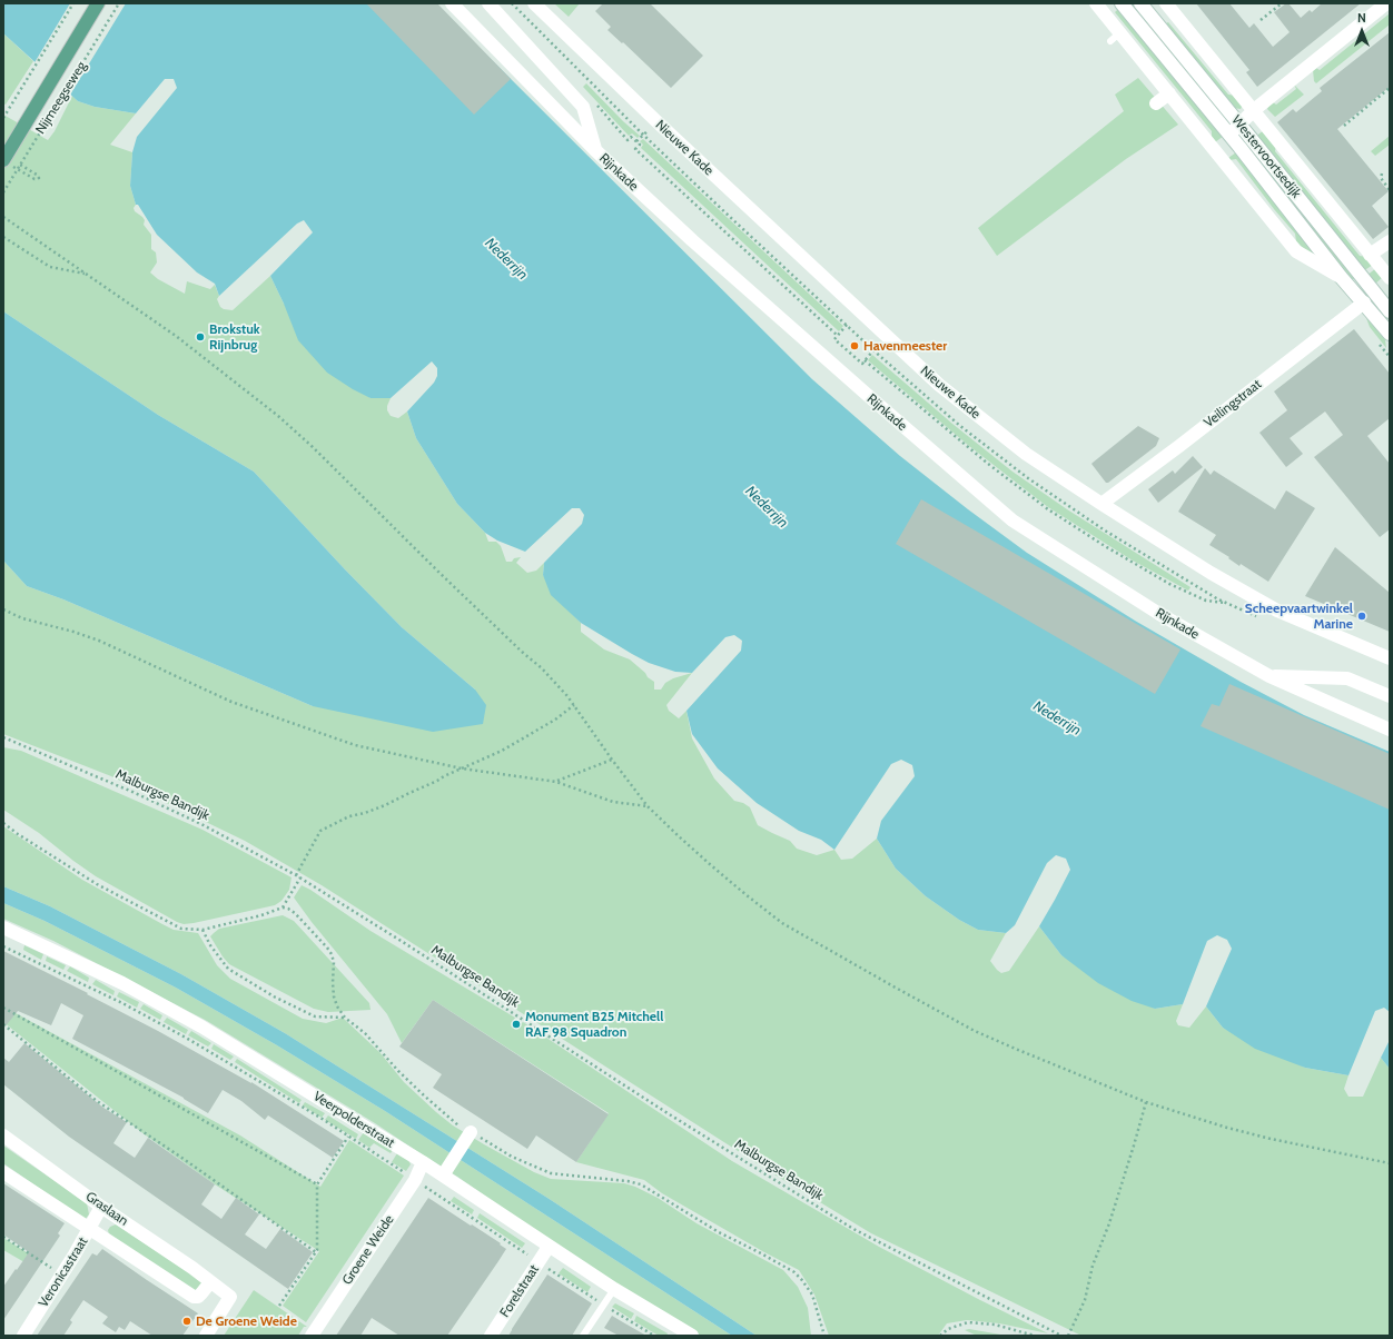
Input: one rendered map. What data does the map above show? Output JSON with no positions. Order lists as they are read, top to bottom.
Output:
{
  "streets": {
    "main road": ["Nijmeegseweg"],
    "street": [
      "Nieuwe Kade",
      "Westervoortsedijk",
      "Rijnkade",
      "Veilingstraat",
      "Veerpolderstraat",
      "Graslaan",
      "Groene Weide",
      "Veronicastraat",
      "Forelstraat"
    ],
    "path": ["Malburgse Bandijk"]
  },
  "crossings": [
    ["Nieuwe Kade", "Veilingstraat"],
    ["Westervoortsedijk", "Veilingstraat"],
    ["Veerpolderstraat", "Groene Weide"],
    ["Veerpolderstraat", "Forelstraat"],
    ["Graslaan", "Veronicastraat"]
  ],
  "water": ["Nederrijn"],
  "places": [
    "Brokstuk Rijnbrug",
    "Havenmeester",
    "Scheepvaartwinkel Marine",
    "Monument B25 Mitchell RAF 98 Squadron",
    "De Groene Weide"
  ],
  "north": "top"
}
